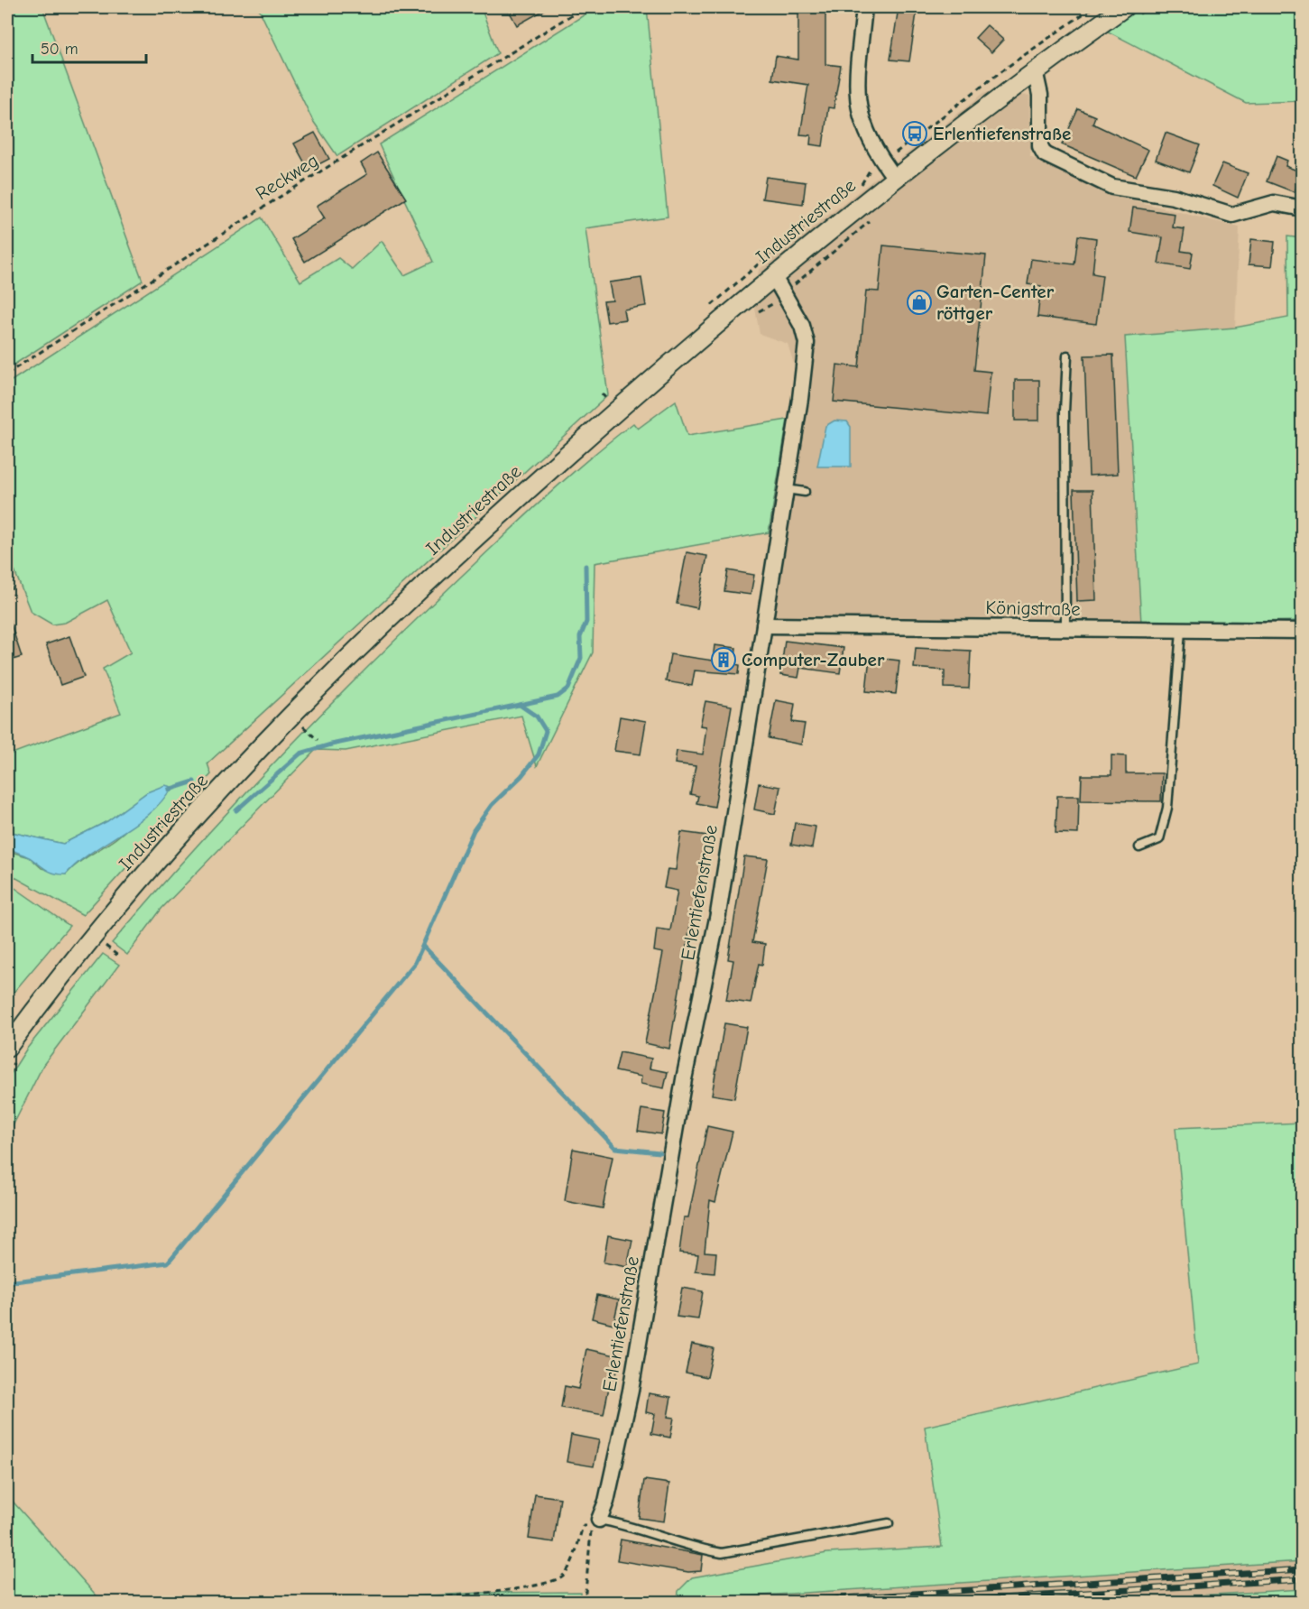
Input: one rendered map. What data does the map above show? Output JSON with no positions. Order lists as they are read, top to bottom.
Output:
{
  "streets": {
    "street": ["Industriestraße", "Königstraße", "Erlentiefenstraße"],
    "path": ["Reckweg"]
  },
  "crossings": [
    ["Industriestraße", "Erlentiefenstraße"],
    ["Königstraße", "Erlentiefenstraße"]
  ],
  "places": {
    "bus stop": ["Erlentiefenstraße"],
    "shop": ["Garten-Center röttger"],
    "building": ["Computer-Zauber"]
  },
  "scale_bar": "50 m"
}
